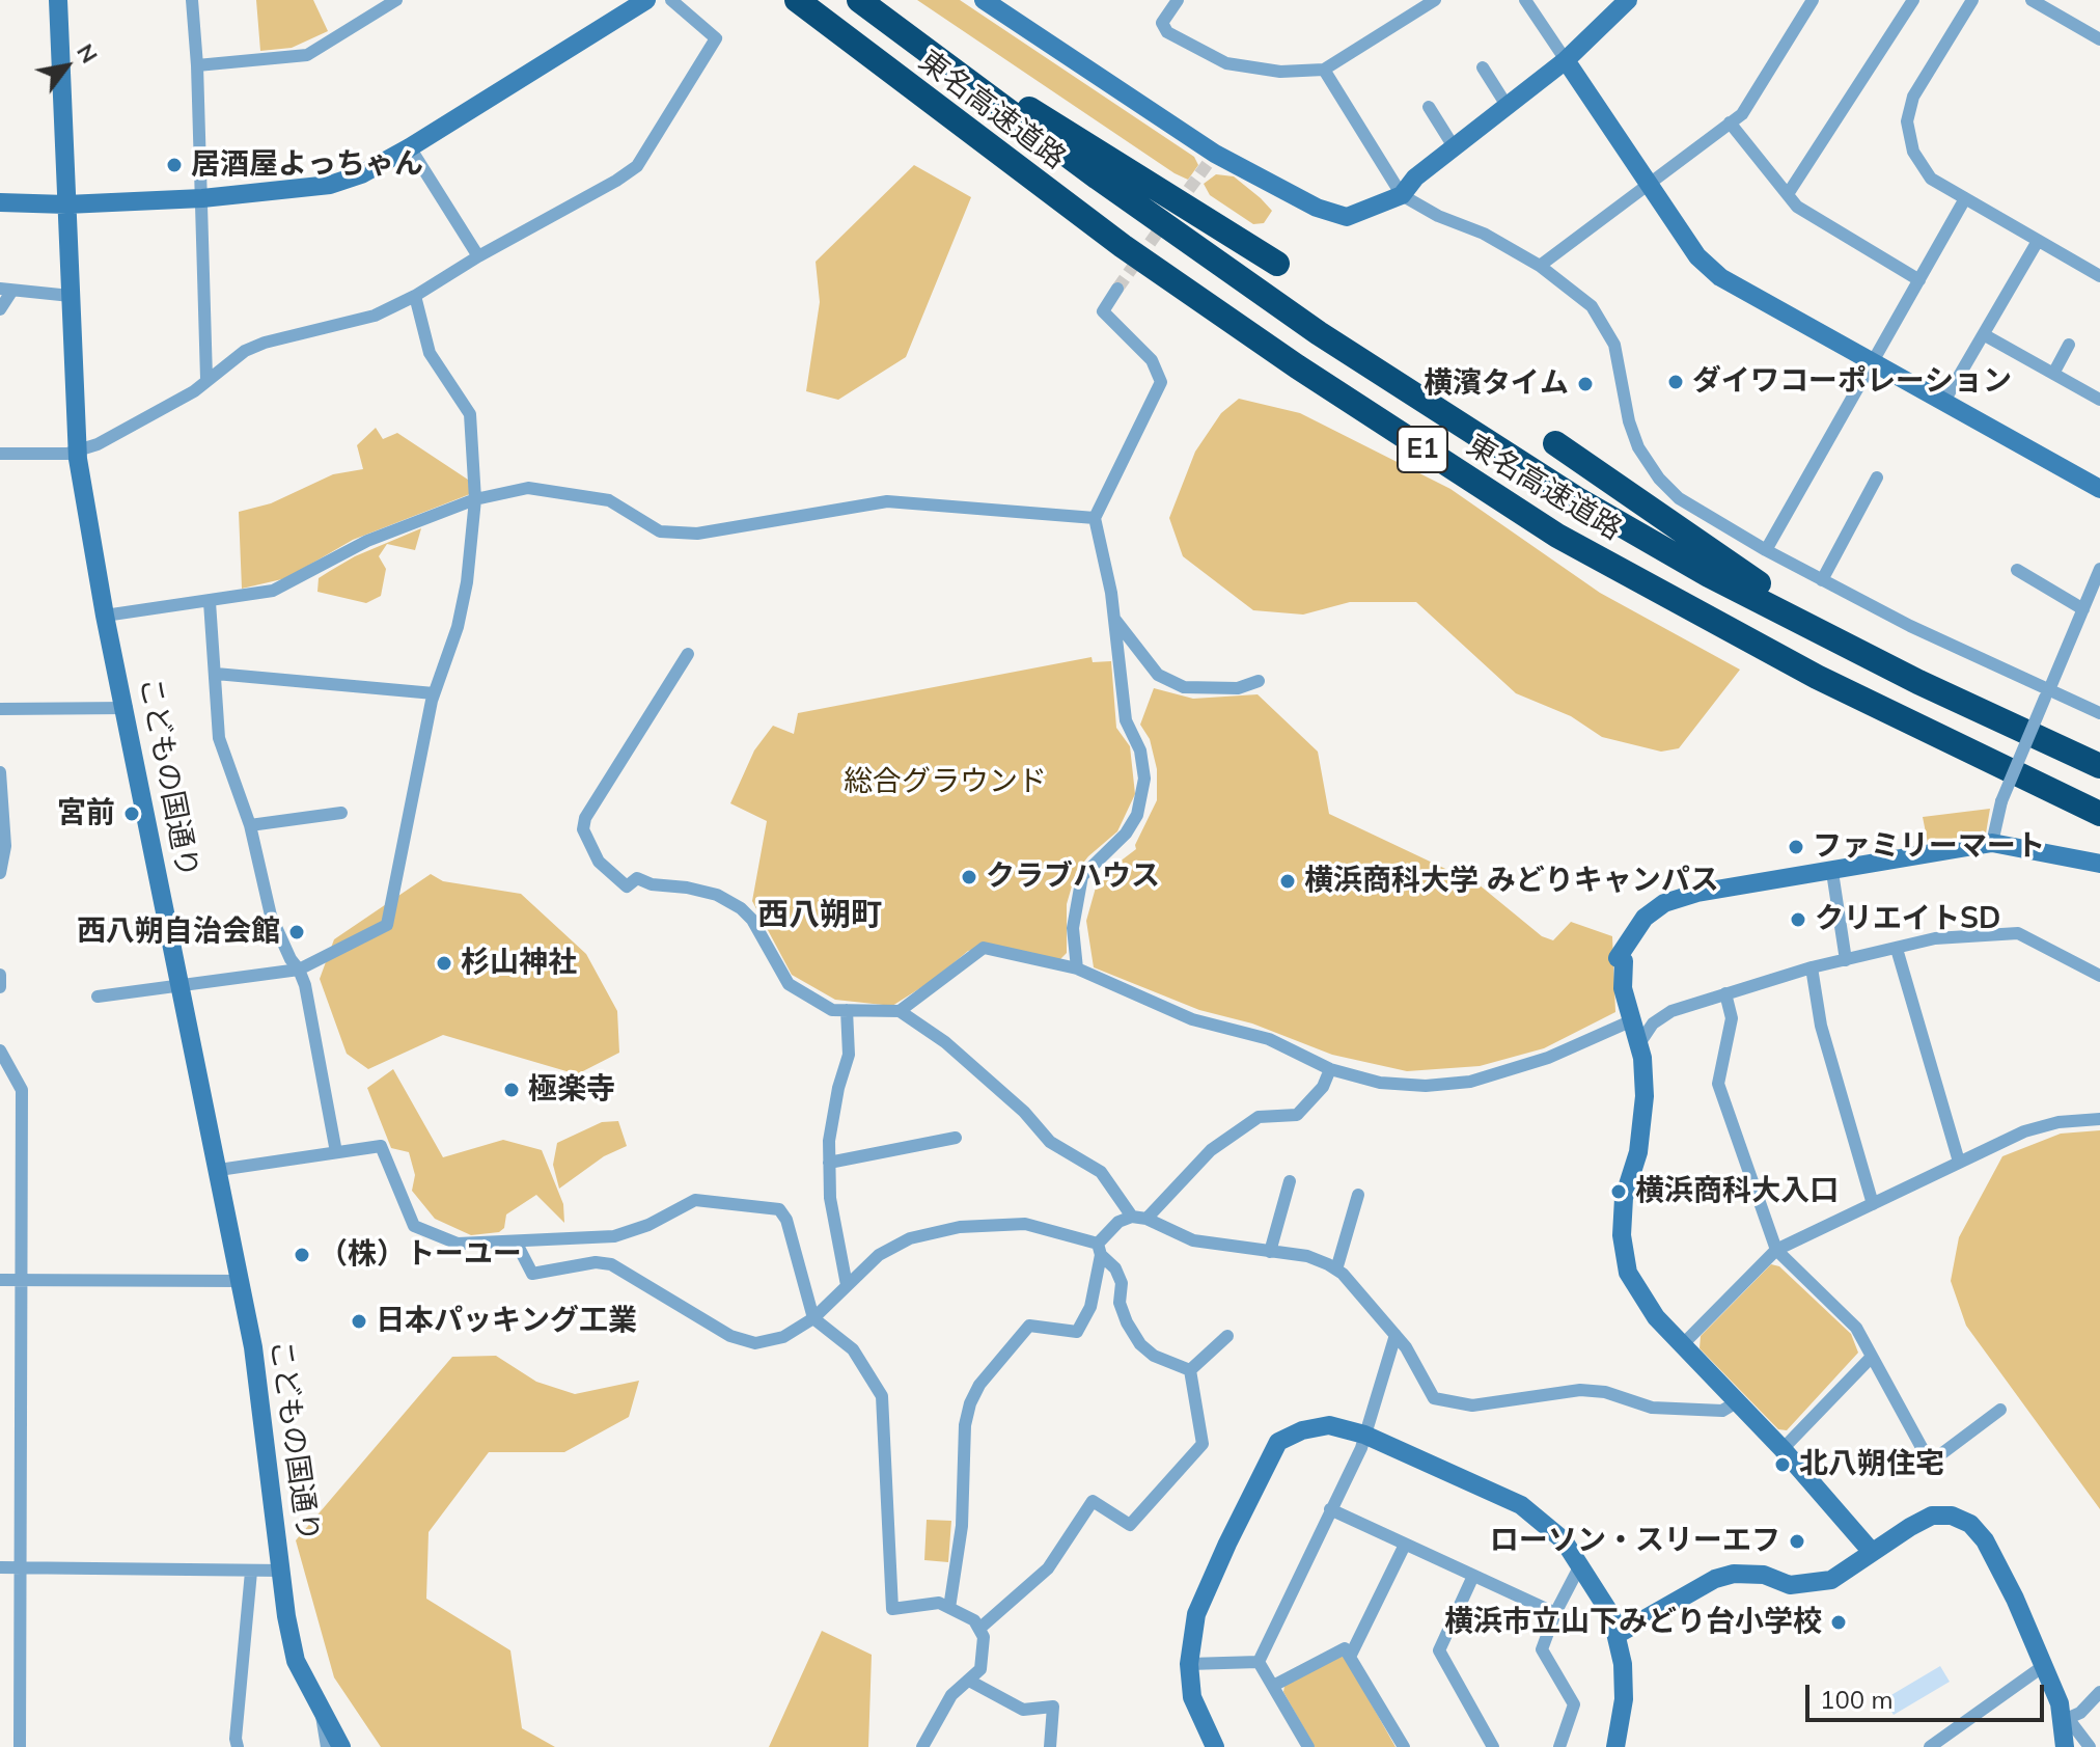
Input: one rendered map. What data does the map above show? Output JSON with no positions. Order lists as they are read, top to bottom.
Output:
{
  "streets": {
    "highway": ["東名高速道路", "E1"],
    "street": ["こどもの国通り"]
  },
  "districts": ["西八朔町"],
  "parks": ["総合グラウンド"],
  "places": [
    "居酒屋よっちゃん",
    "ダイワコーポレーション",
    "横濱タイム",
    "宮前",
    "ファミリーマート",
    "クラブハウス",
    "横浜商科大学 みどりキャンパス",
    "クリエイトSD",
    "西八朔自治会館",
    "杉山神社",
    "極楽寺",
    "横浜商科大入口",
    "（株）トーユー",
    "日本パッキング工業",
    "北八朔住宅",
    "ローソン・スリーエフ",
    "横浜市立山下みどり台小学校"
  ],
  "scale_bar": "100 m",
  "north": "top right"
}
